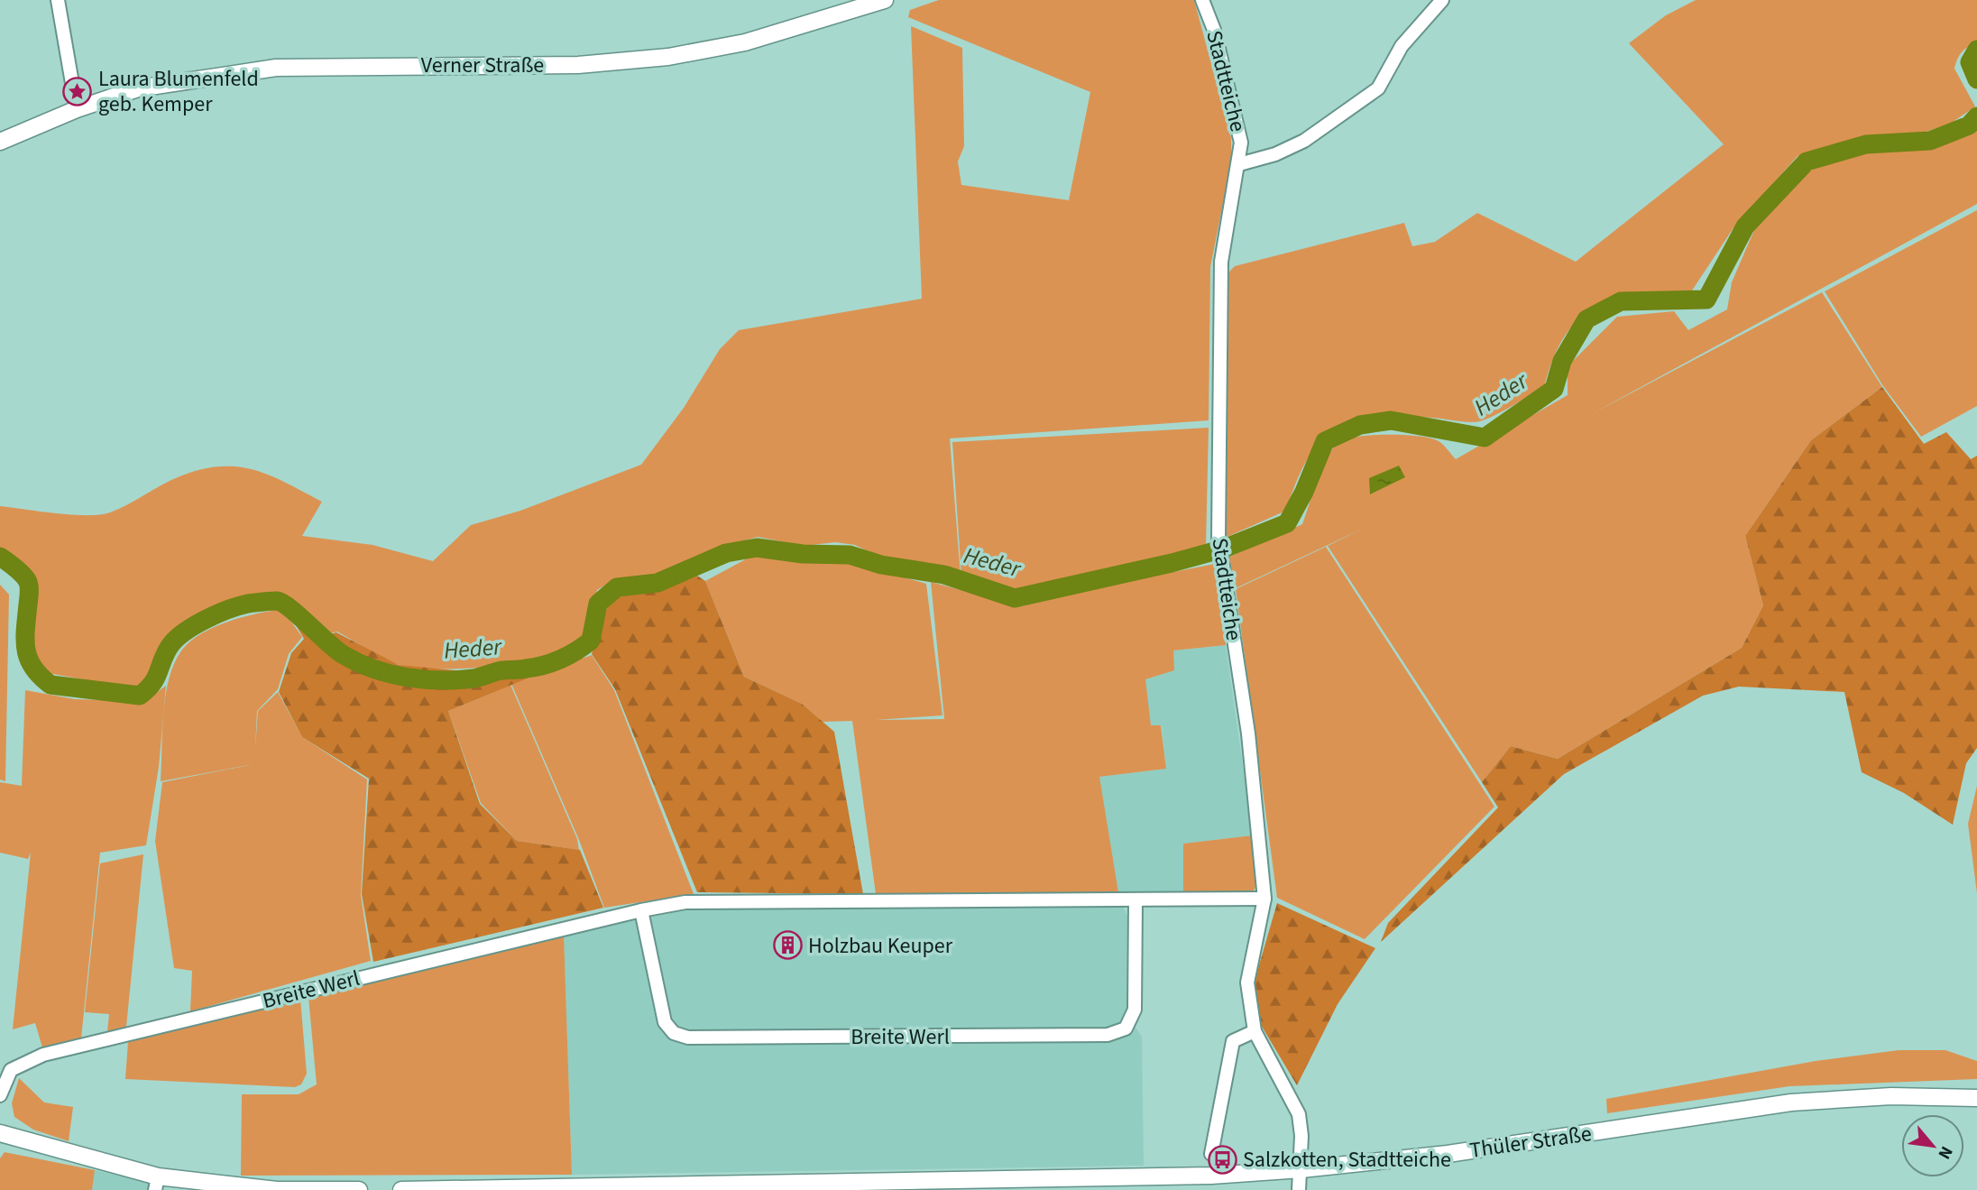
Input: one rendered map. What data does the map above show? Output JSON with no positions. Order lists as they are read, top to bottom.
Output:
{
  "streets": {
    "main road": ["Verner Straße", "Thüler Straße"],
    "street": ["Stadtteiche", "Breite Werl"]
  },
  "crossings": [
    ["Stadtteiche", "Breite Werl"],
    ["Stadtteiche", "Thüler Straße"]
  ],
  "water": ["Heder"],
  "places": {
    "place": ["Laura Blumenfeld geb. Kemper"],
    "building": ["Holzbau Keuper"],
    "bus stop": ["Salzkotten, Stadtteiche"]
  },
  "north": "bottom right"
}
